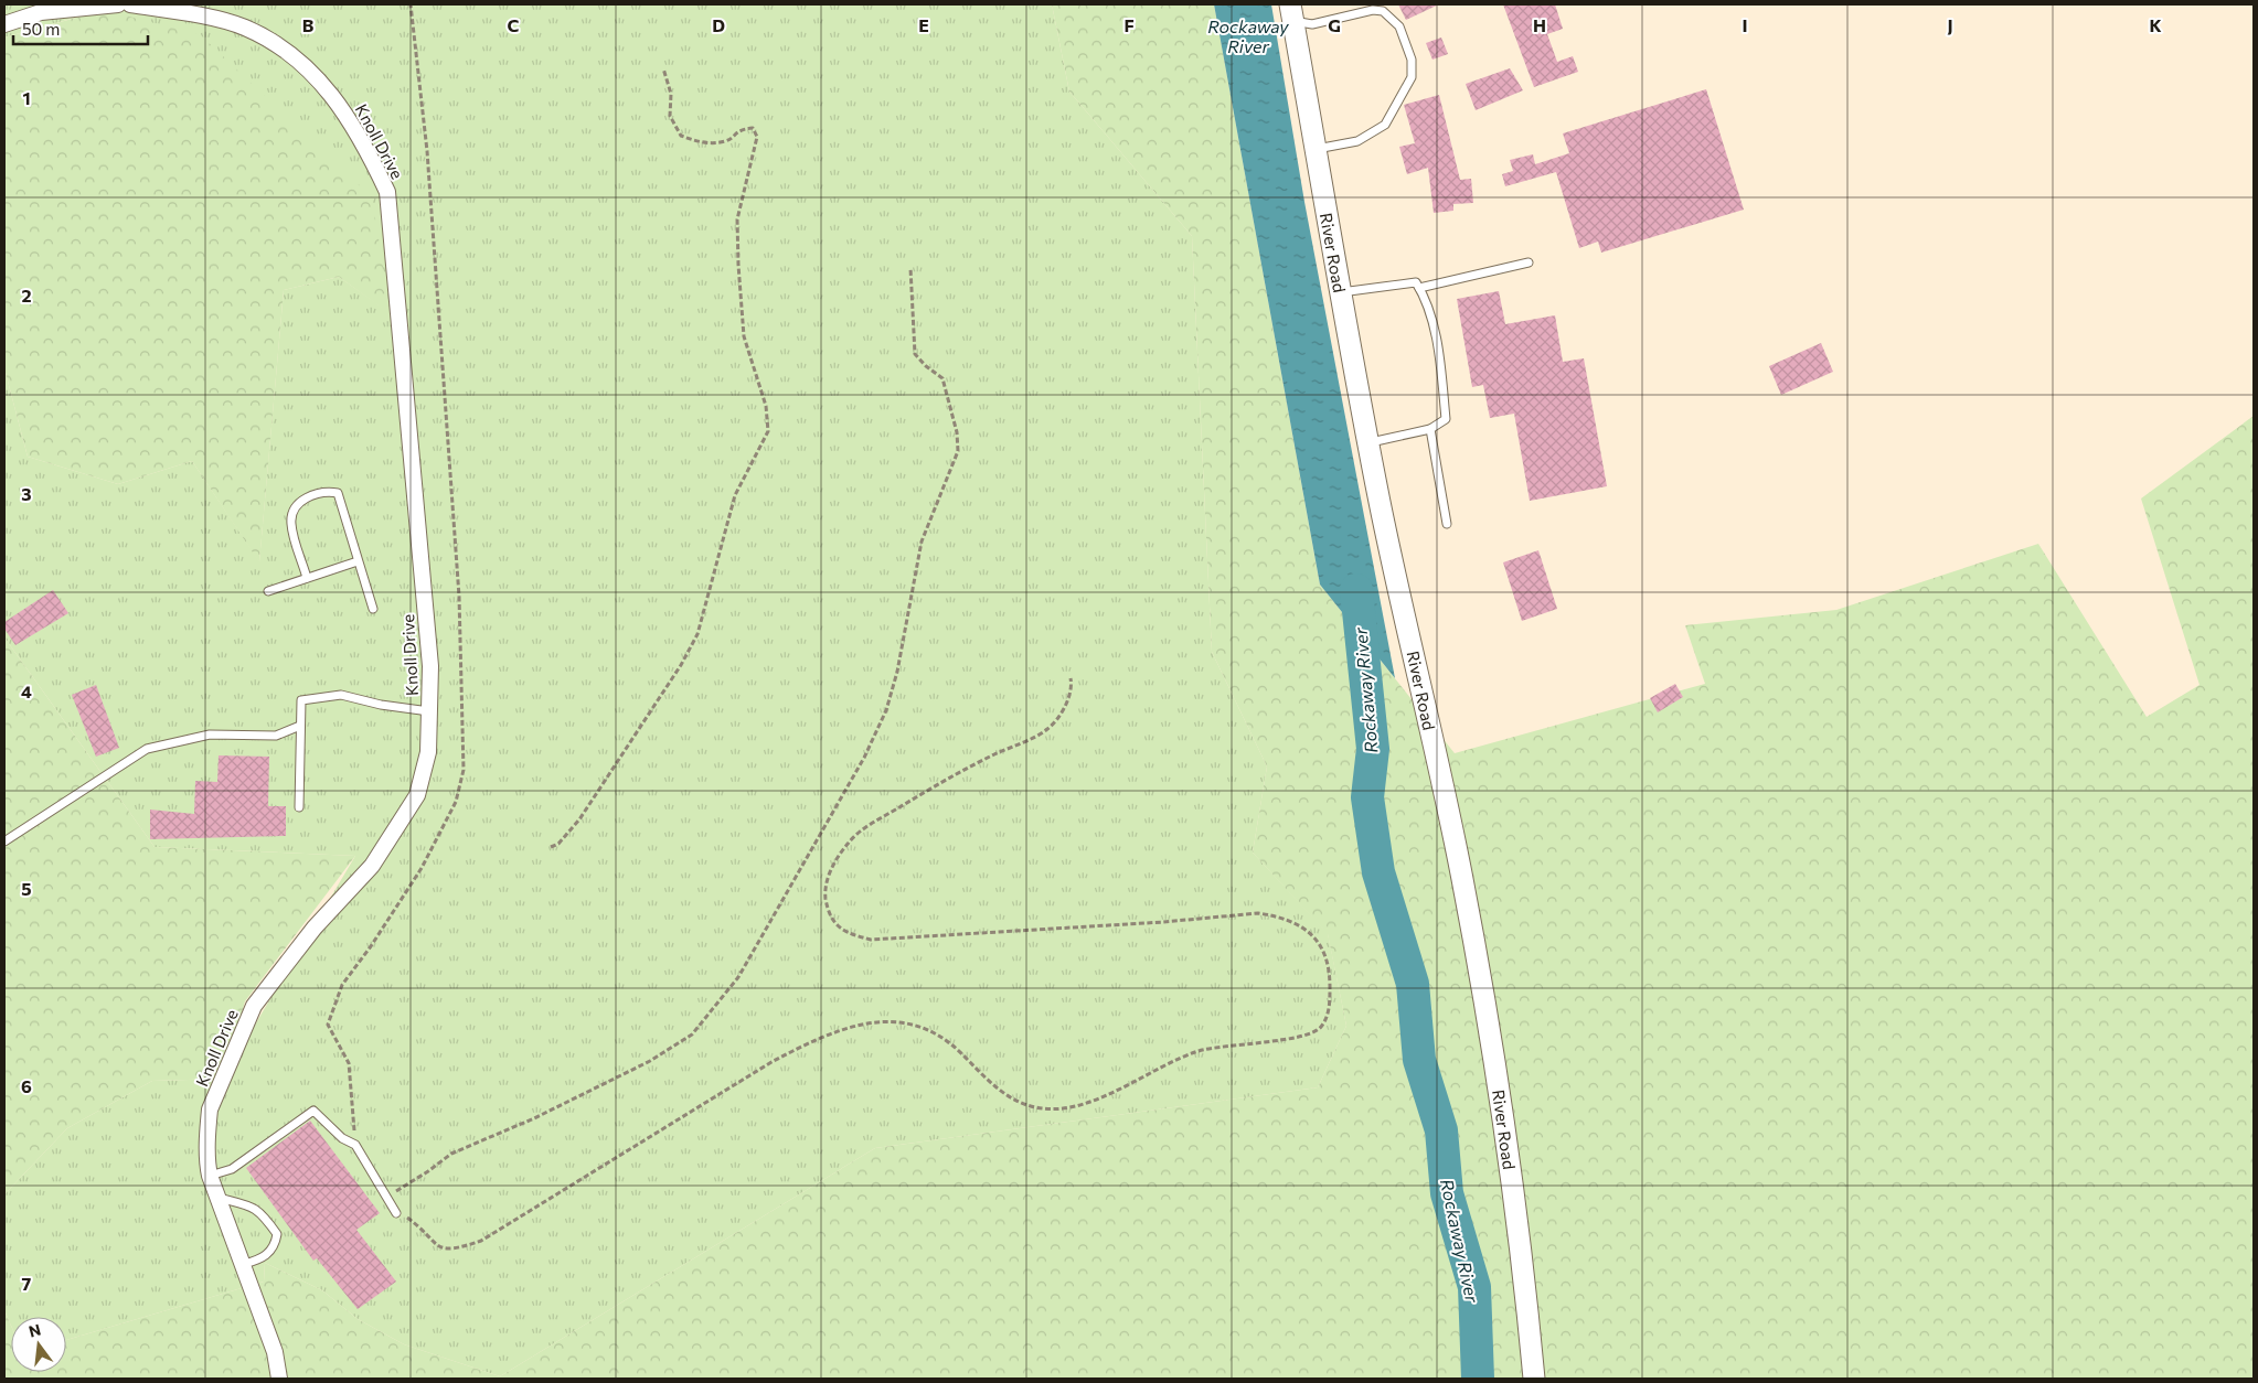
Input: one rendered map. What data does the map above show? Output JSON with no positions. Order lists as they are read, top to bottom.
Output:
{
  "streets": {
    "street": ["Knoll Drive", "River Road"]
  },
  "water": ["Rockaway River"],
  "scale_bar": "50 m",
  "north": "top",
  "grid": {
    "columns": [
      "B",
      "C",
      "D",
      "E",
      "F",
      "G",
      "H",
      "I",
      "J",
      "K"
    ],
    "rows": [
      "1",
      "2",
      "3",
      "4",
      "5",
      "6",
      "7"
    ]
  }
}
